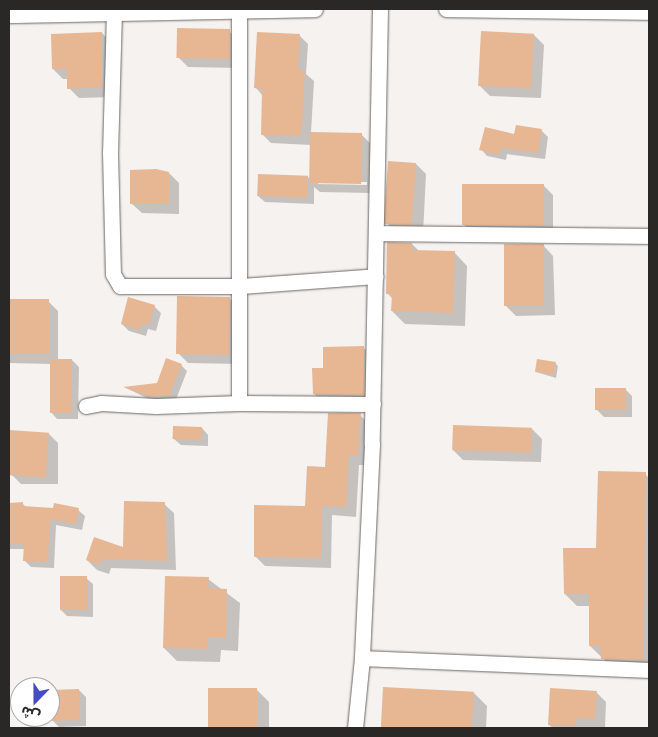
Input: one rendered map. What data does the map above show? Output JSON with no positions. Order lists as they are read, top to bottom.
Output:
{
  "north": "bottom"
}
